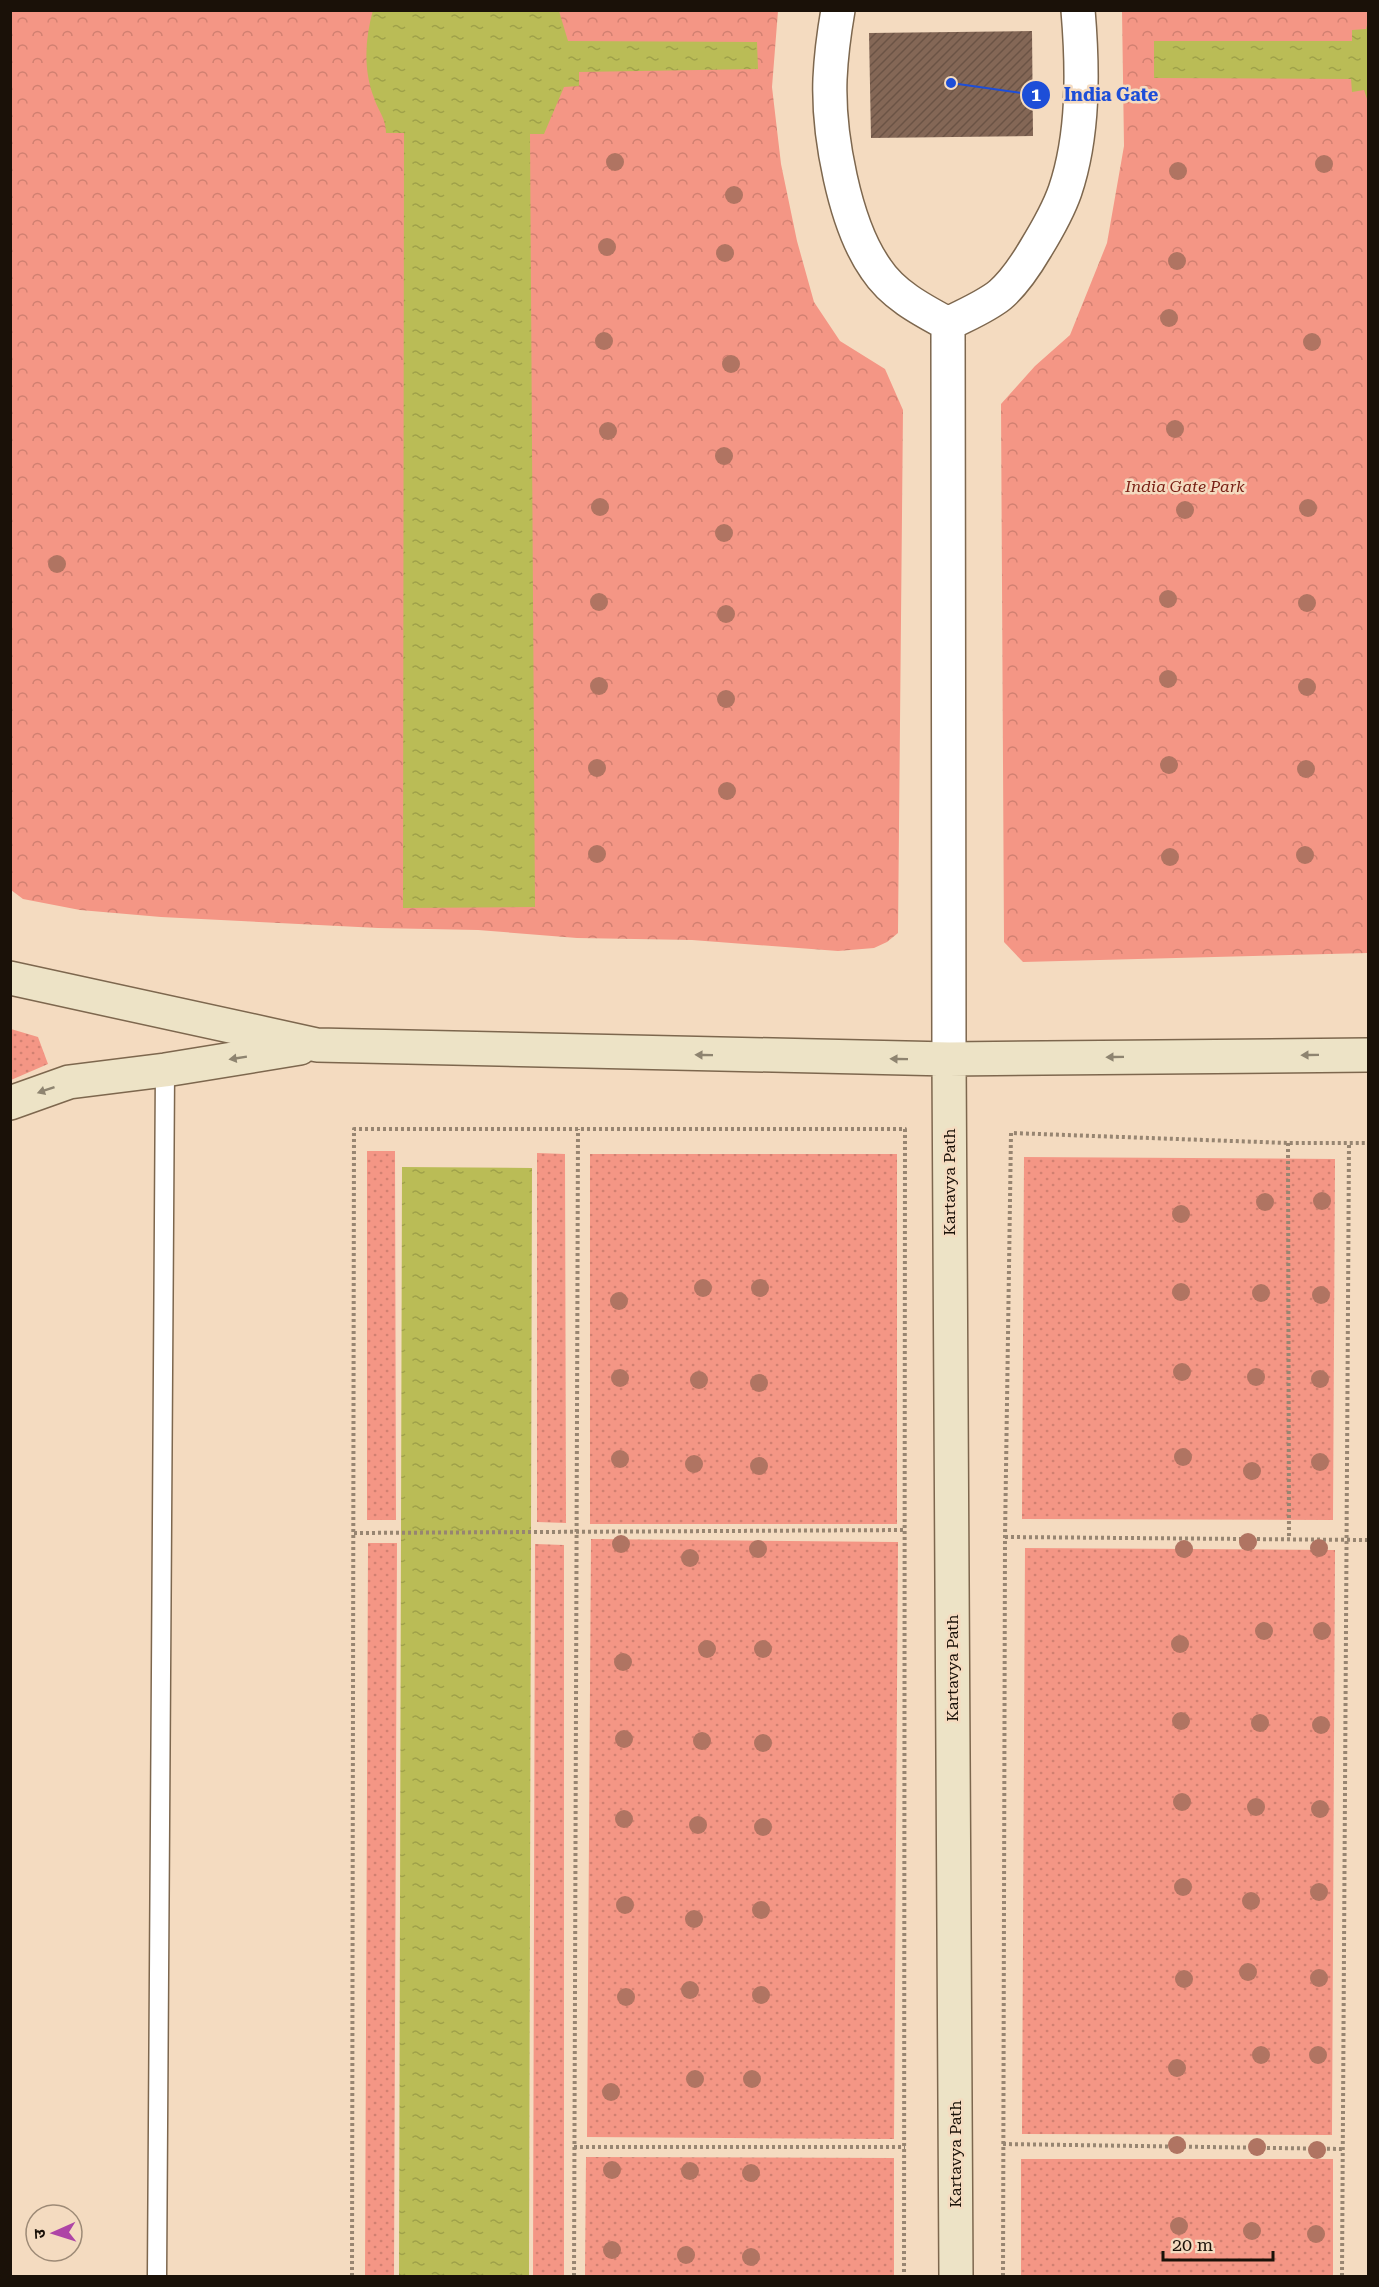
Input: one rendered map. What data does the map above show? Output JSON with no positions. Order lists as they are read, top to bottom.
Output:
{
  "streets": {
    "main road": ["Kartavya Path"]
  },
  "parks": ["India Gate Park"],
  "places": ["India Gate"],
  "scale_bar": "20 m",
  "north": "left"
}
